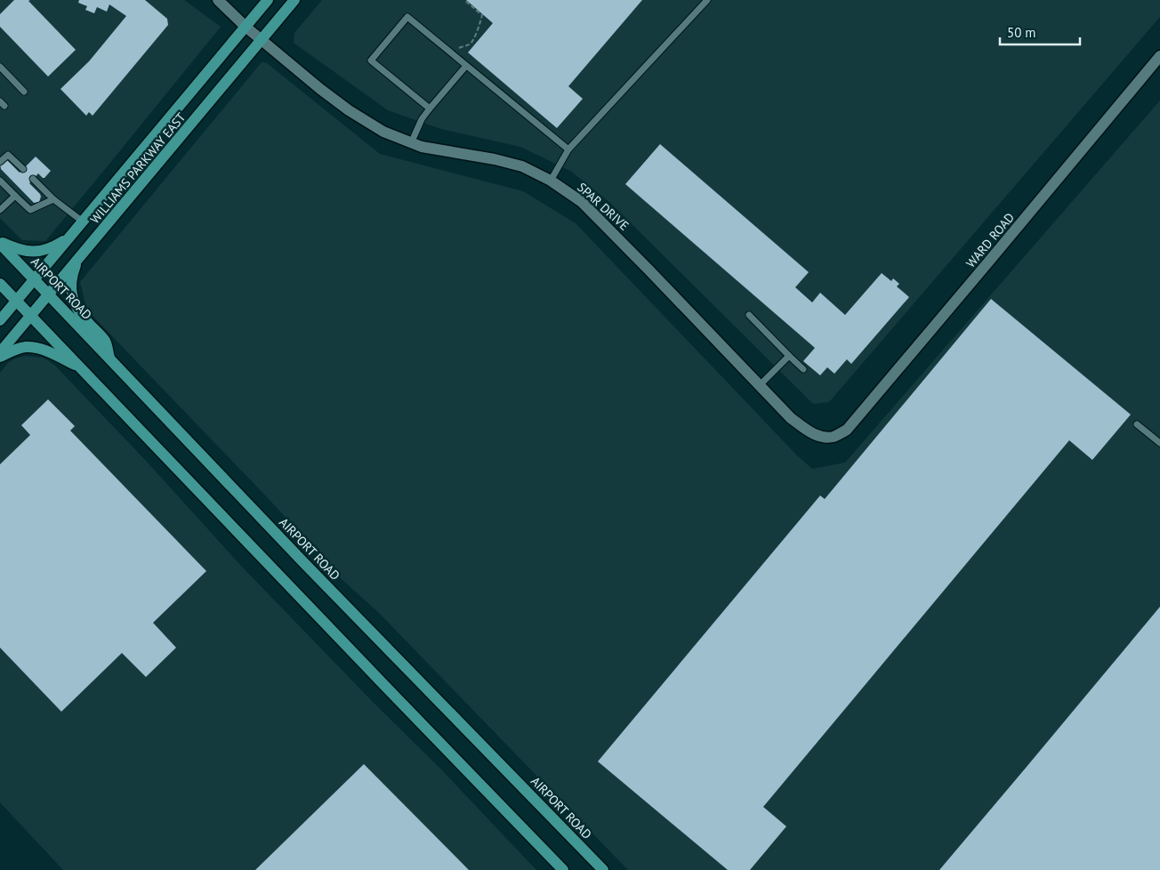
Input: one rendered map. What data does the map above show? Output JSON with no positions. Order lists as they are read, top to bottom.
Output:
{
  "streets": {
    "main road": ["WILLIAMS PARKWAY EAST", "AIRPORT ROAD"],
    "street": ["SPAR DRIVE", "WARD ROAD"]
  },
  "crossings": [
    ["WILLIAMS PARKWAY EAST", "SPAR DRIVE"],
    ["WILLIAMS PARKWAY EAST", "AIRPORT ROAD"],
    ["SPAR DRIVE", "WARD ROAD"]
  ],
  "scale_bar": "50 m"
}
